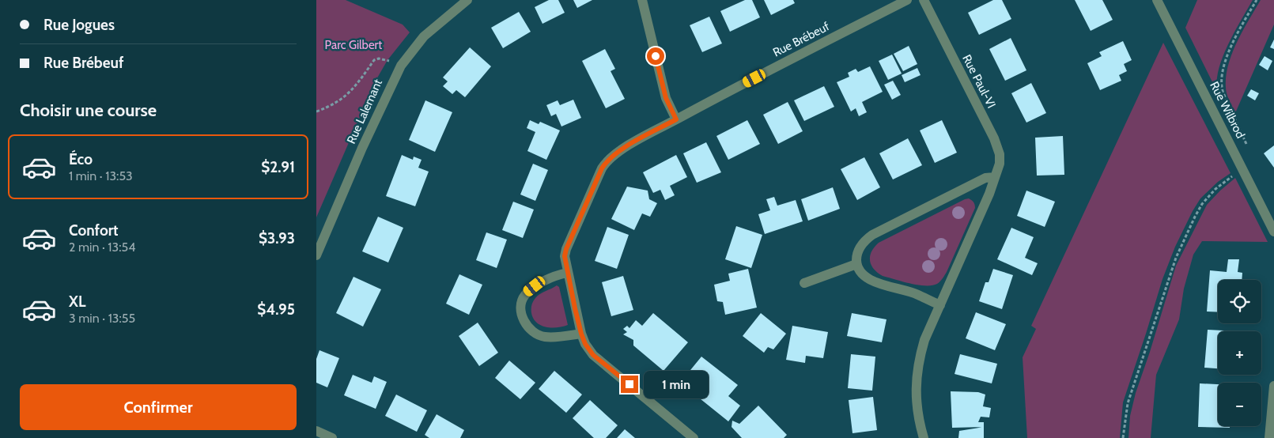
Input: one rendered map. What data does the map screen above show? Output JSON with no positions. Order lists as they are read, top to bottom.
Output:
{
  "streets": {
    "street": [
      "Rue Brébeuf",
      "Rue Paul-VI",
      "Rue Wilbrod",
      "Rue Lalemant"
    ]
  },
  "parks": ["Parc Gilbert"],
  "page": {
    "banner": ["Rue Jogues", "Rue Brébeuf"],
    "heading": "Choisir une course",
    "list": [
      {
        "name": "Éco",
        "note": "1 min · 13:53",
        "value": "$2.91"
      },
      {
        "name": "Confort",
        "note": "2 min · 13:54",
        "value": "$3.93"
      },
      {
        "name": "XL",
        "note": "3 min · 13:55",
        "value": "$4.95"
      }
    ],
    "map_buttons": ["+", "−"],
    "bubble": "1 min",
    "buttons": "Confirmer"
  }
}
